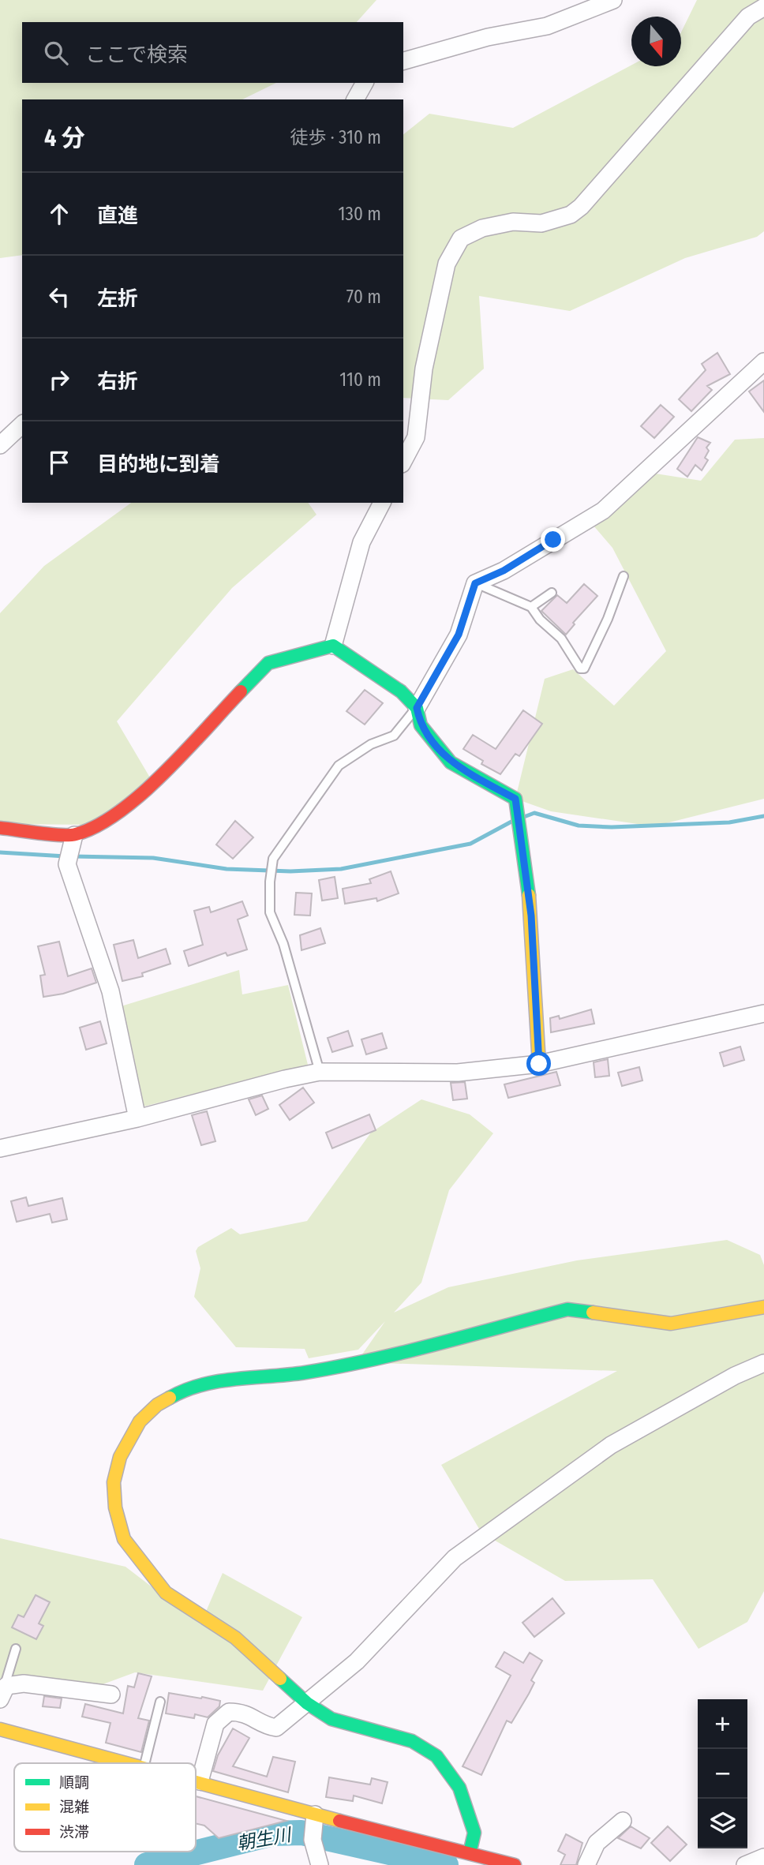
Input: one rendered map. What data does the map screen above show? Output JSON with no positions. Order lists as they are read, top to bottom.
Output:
{
  "water": ["朝生川"],
  "legend": ["順調", "混雑", "渋滞"],
  "north": "bottom",
  "page": {
    "search": "ここで検索",
    "heading": ["4 分", "徒歩 · 310 m"],
    "list": [
      ["直進", "130 m"],
      ["左折", "70 m"],
      ["右折", "110 m"],
      "目的地に到着"
    ],
    "map_buttons": ["+", "−"]
  }
}
